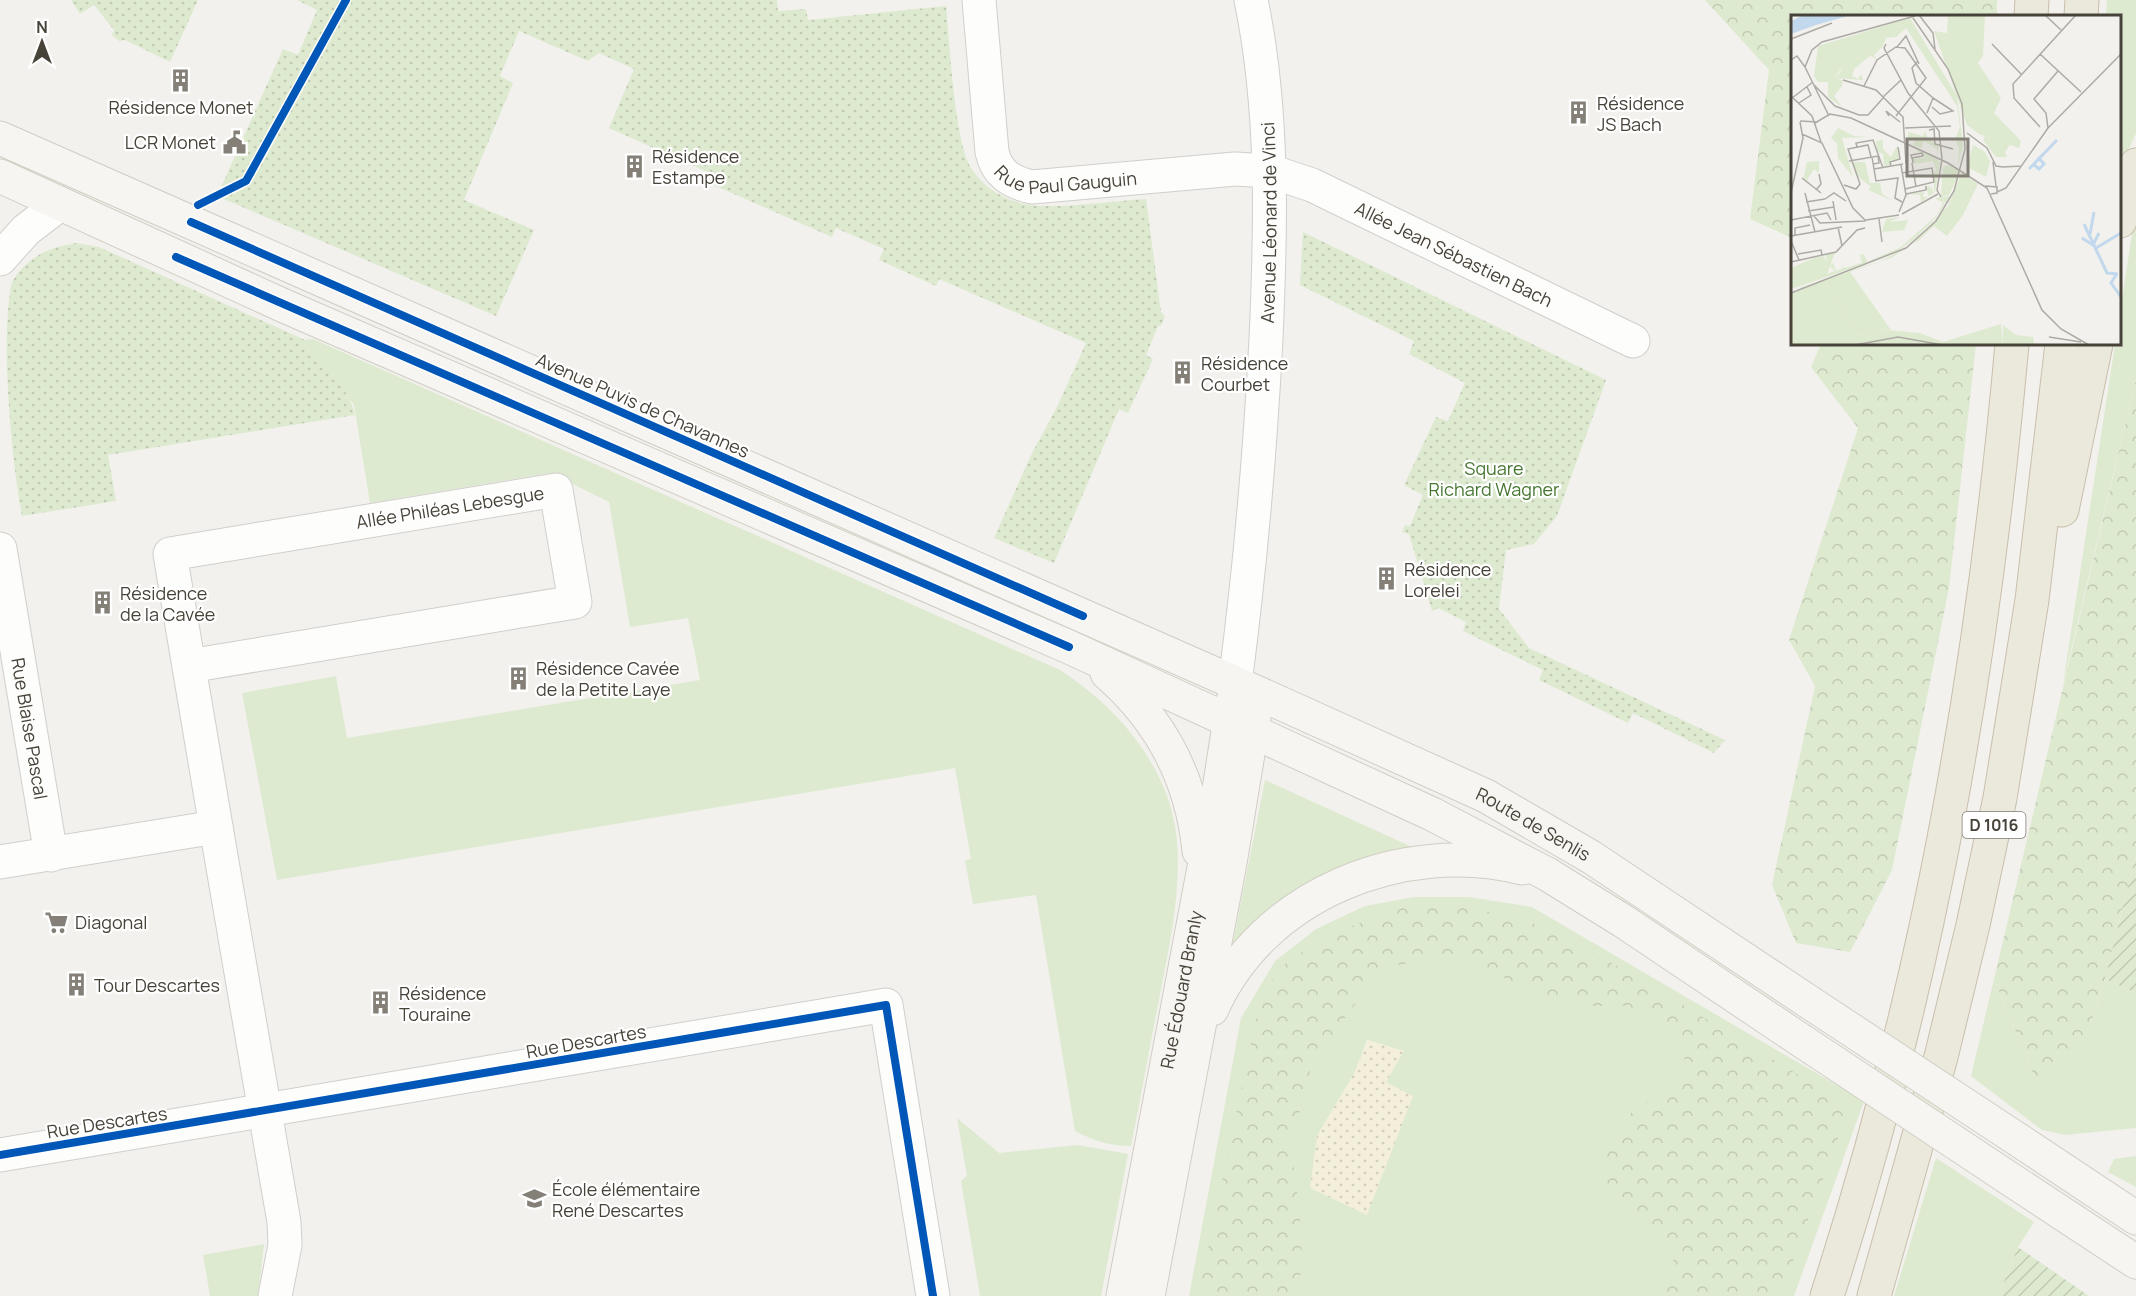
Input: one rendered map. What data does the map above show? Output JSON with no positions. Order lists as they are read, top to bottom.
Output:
{
  "streets": {
    "highway": ["D 1016"],
    "main road": ["Avenue Puvis de Chavannes", "Route de Senlis", "Rue Édouard Branly"],
    "street": [
      "Rue Paul Gauguin",
      "Avenue Léonard de Vinci",
      "Allée Jean Sébastien Bach",
      "Allée Philéas Lebesgue",
      "Rue Blaise Pascal",
      "Rue Descartes"
    ]
  },
  "crossings": [
    ["Rue Paul Gauguin", "Avenue Léonard de Vinci"],
    ["Rue Paul Gauguin", "Allée Jean Sébastien Bach"],
    ["Avenue Léonard de Vinci", "Allée Jean Sébastien Bach"],
    ["Avenue Léonard de Vinci", "Avenue Puvis de Chavannes"],
    ["Avenue Léonard de Vinci", "Route de Senlis"],
    ["Avenue Léonard de Vinci", "Rue Édouard Branly"],
    ["Avenue Puvis de Chavannes", "Route de Senlis"],
    ["Avenue Puvis de Chavannes", "Rue Édouard Branly"],
    ["Allée Philéas Lebesgue", "Rue Descartes"],
    ["Route de Senlis", "Rue Édouard Branly"]
  ],
  "parks": ["Square Richard Wagner"],
  "places": {
    "building": [
      "Résidence Monet",
      "Résidence JS Bach",
      "Résidence Estampe",
      "Résidence Courbet",
      "Résidence Lorelei",
      "Résidence de la Cavée",
      "Résidence Cavée de la Petite Laye",
      "Tour Descartes",
      "Résidence Touraine"
    ],
    "public building": ["LCR Monet"],
    "supermarket": ["Diagonal"],
    "school or university": ["École élémentaire René Descartes"]
  },
  "north": "top"
}
